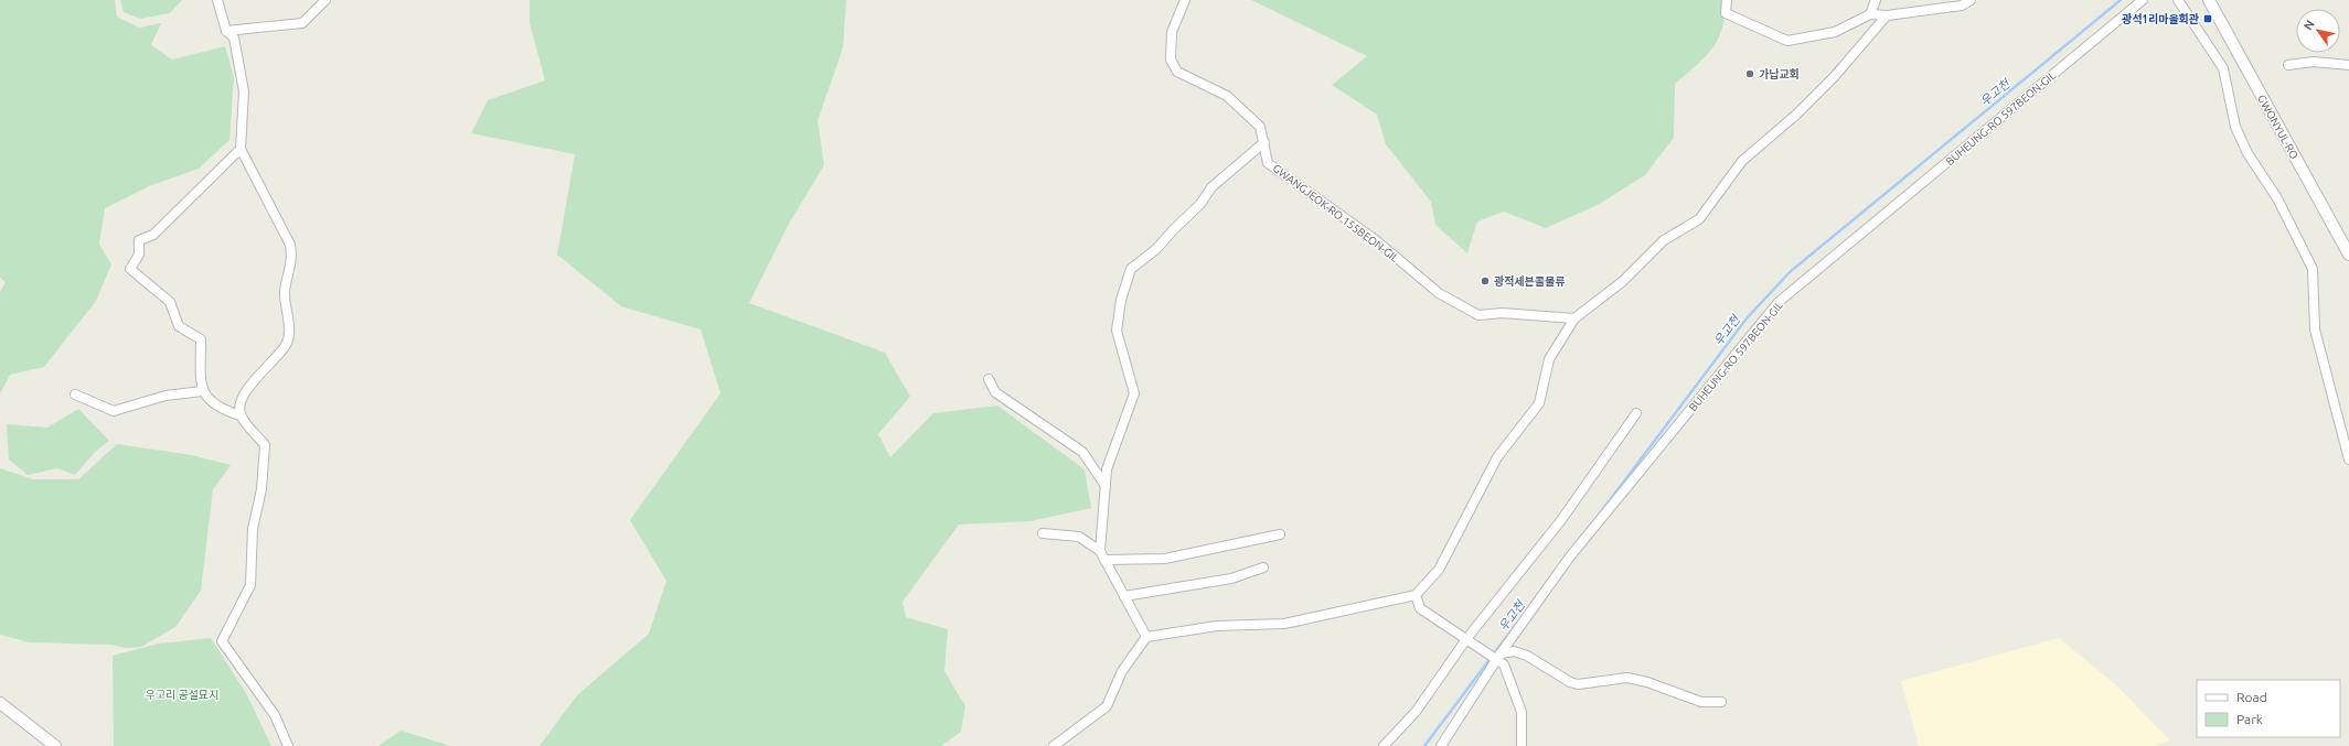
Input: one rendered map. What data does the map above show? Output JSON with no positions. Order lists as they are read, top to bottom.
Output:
{
  "streets": {
    "street": ["BUHEUNG-RO 597BEON-GIL", "GWONYUL-RO", "GWANGJEOK-RO 155BEON-GIL"]
  },
  "water": ["우고천"],
  "parks": ["우고리 공설묘지"],
  "places": {
    "transit": ["광석1리마을회관"],
    "other": ["가납교회", "광적세븐콜물류"]
  },
  "legend": ["Road", "Park"],
  "north": "top left"
}
